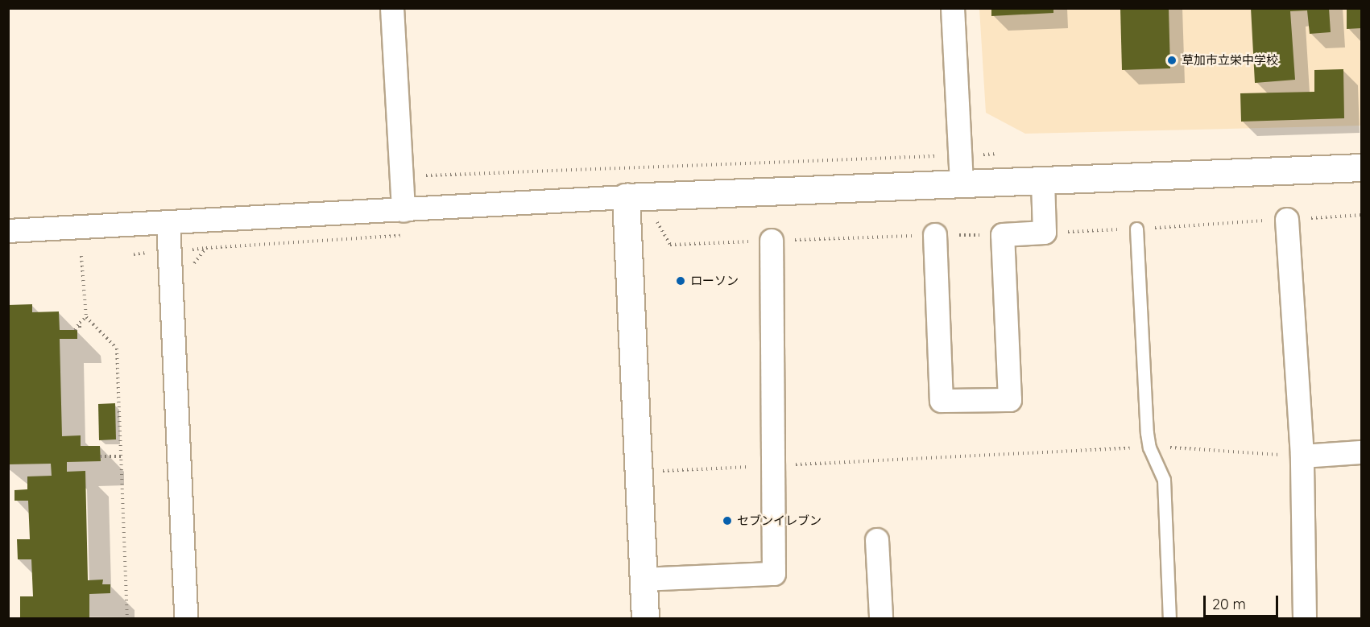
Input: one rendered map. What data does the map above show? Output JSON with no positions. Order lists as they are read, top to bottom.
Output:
{
  "places": ["草加市立栄中学校", "ローソン", "セブンイレブン"],
  "scale_bar": "20 m"
}
